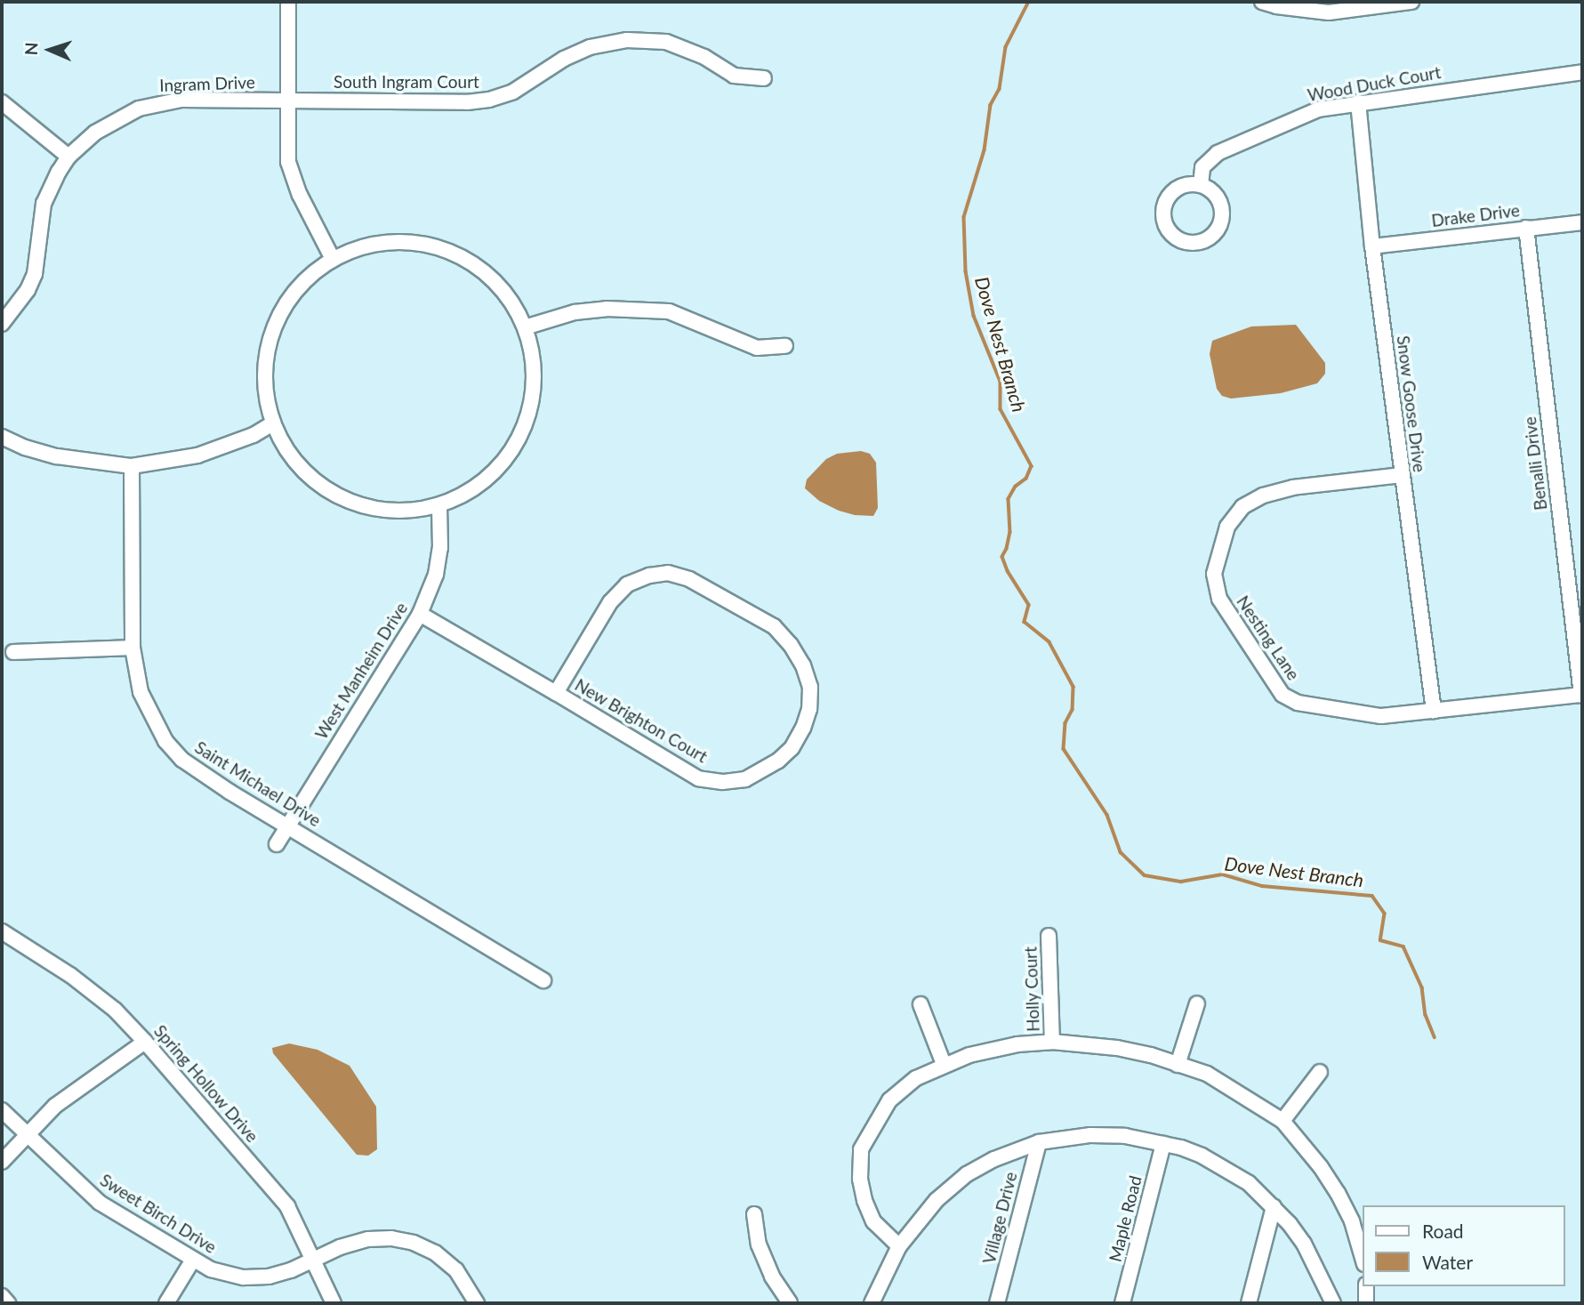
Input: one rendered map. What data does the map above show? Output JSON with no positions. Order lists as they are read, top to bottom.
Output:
{
  "streets": {
    "street": [
      "South Ingram Court",
      "Ingram Drive",
      "Wood Duck Court",
      "Drake Drive",
      "Snow Goose Drive",
      "Benalli Drive",
      "Nesting Lane",
      "West Manheim Drive",
      "New Brighton Court",
      "Saint Michael Drive",
      "Holly Court",
      "Spring Hollow Drive",
      "Sweet Birch Drive",
      "Village Drive",
      "Maple Road"
    ]
  },
  "crossings": [
    ["South Ingram Court", "Ingram Drive"],
    ["Wood Duck Court", "Snow Goose Drive"],
    ["Drake Drive", "Snow Goose Drive"],
    ["Drake Drive", "Benalli Drive"],
    ["Snow Goose Drive", "Nesting Lane"],
    ["Benalli Drive", "Nesting Lane"],
    ["West Manheim Drive", "New Brighton Court"],
    ["West Manheim Drive", "Saint Michael Drive"],
    ["Spring Hollow Drive", "Sweet Birch Drive"]
  ],
  "water": ["Dove Nest Branch"],
  "legend": ["Road", "Water"],
  "north": "left"
}
